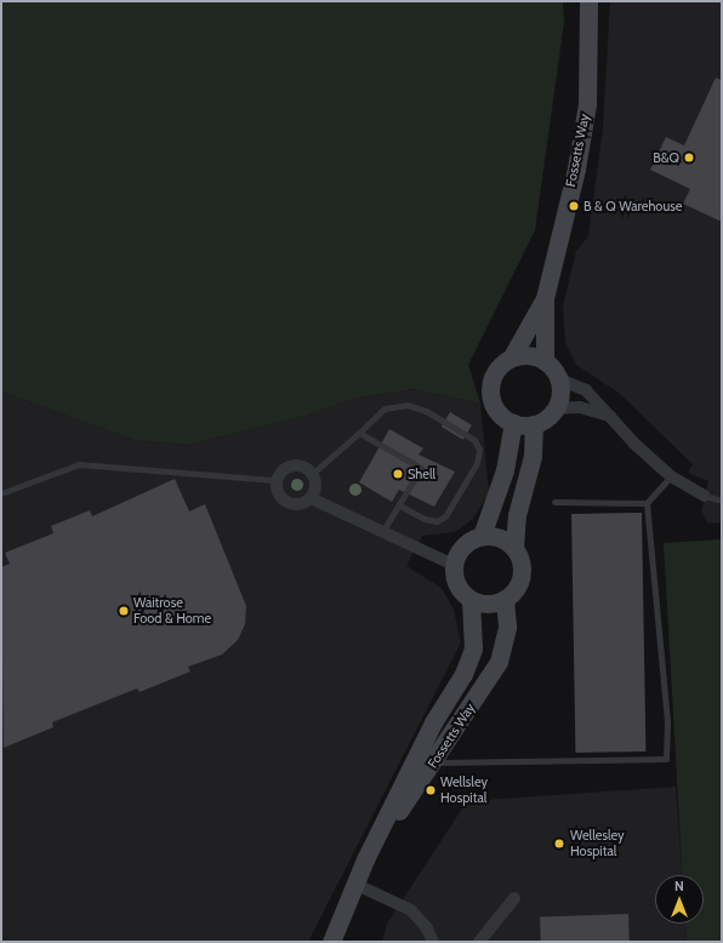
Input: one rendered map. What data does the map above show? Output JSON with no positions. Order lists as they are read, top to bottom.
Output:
{
  "streets": {
    "street": ["Fossetts Way"]
  },
  "places": [
    "B&Q",
    "B & Q Warehouse",
    "Shell",
    "Waitrose Food & Home",
    "Wellsley Hospital",
    "Wellesley Hospital"
  ],
  "north": "top"
}
